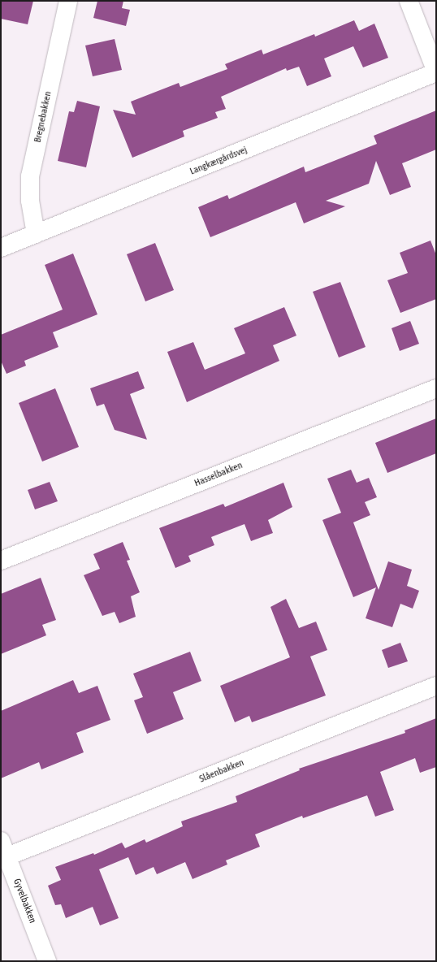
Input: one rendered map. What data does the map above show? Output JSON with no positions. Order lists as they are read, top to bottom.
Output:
{
  "streets": {
    "street": [
      "Bregnebakken",
      "Langkærgårdsvej",
      "Hasselbakken",
      "Slåenbakken",
      "Gyvelbakken"
    ]
  },
  "crossings": [
    ["Bregnebakken", "Langkærgårdsvej"],
    ["Slåenbakken", "Gyvelbakken"]
  ]
}
